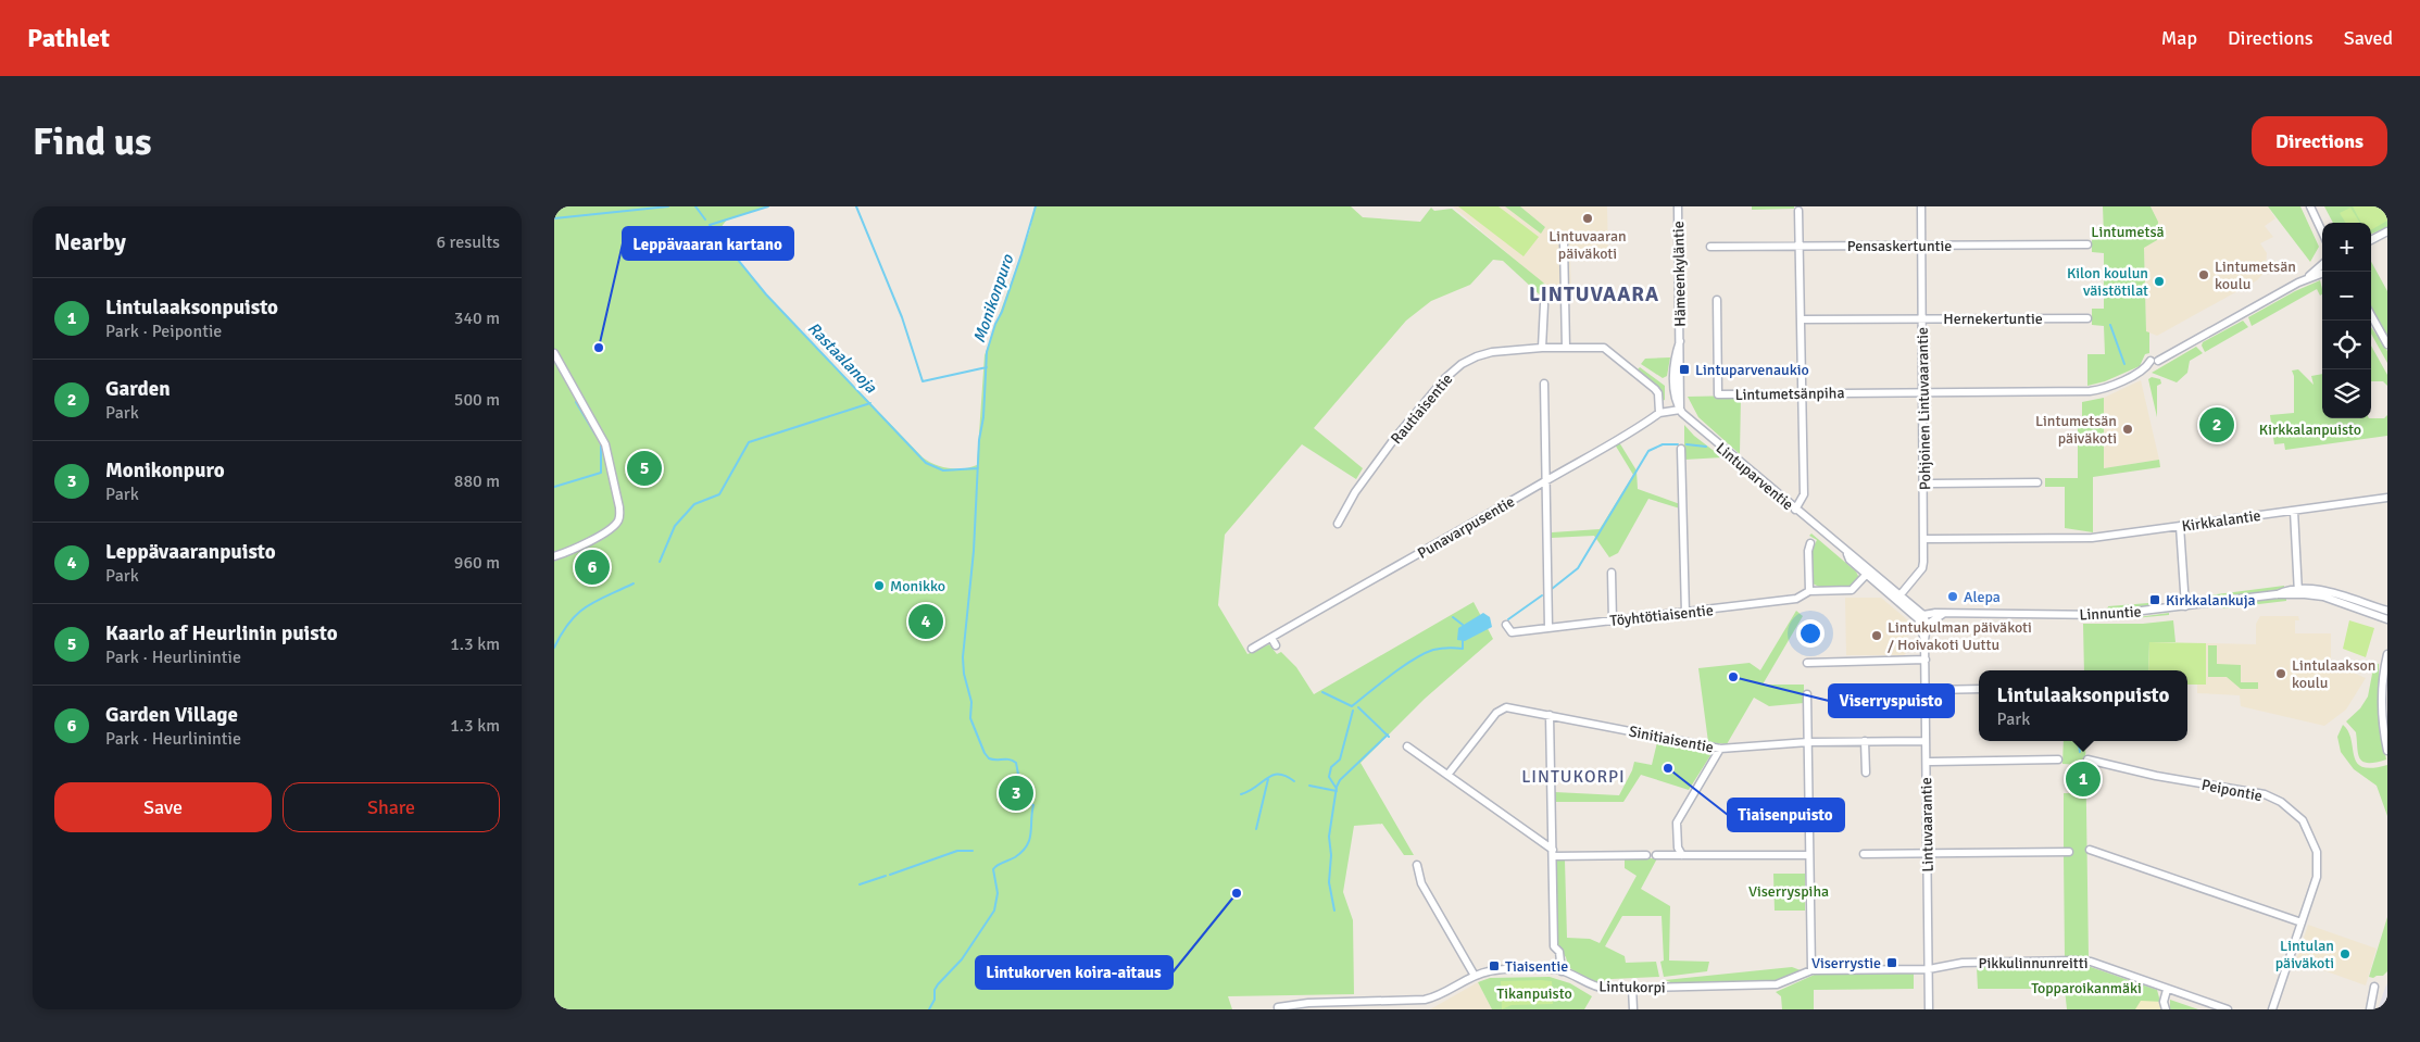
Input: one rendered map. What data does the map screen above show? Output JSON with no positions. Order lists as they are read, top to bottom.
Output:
{
  "streets": {
    "street": [
      "Pensaskertuntie",
      "Hämeenkyläntie",
      "Hernekertuntie",
      "Lintumetsänpiha",
      "Rautiaisentie",
      "Pohjoinen Lintuvaarantie",
      "Lintuparventie",
      "Kirkkalantie",
      "Punavarpusentie",
      "Linnuntie",
      "Töyhtötiaisentie",
      "Sinitiaisentie",
      "Peipontie",
      "Lintuvaarantie",
      "Pikkulinnunreitti",
      "Lintukorpi"
    ]
  },
  "crossings": [
    ["Pensaskertuntie", "Pohjoinen Lintuvaarantie"],
    ["Hämeenkyläntie", "Lintuparventie"],
    ["Hernekertuntie", "Pohjoinen Lintuvaarantie"],
    ["Lintumetsänpiha", "Pohjoinen Lintuvaarantie"],
    ["Rautiaisentie", "Punavarpusentie"],
    ["Pohjoinen Lintuvaarantie", "Lintuparventie"],
    ["Pohjoinen Lintuvaarantie", "Kirkkalantie"],
    ["Lintuparventie", "Linnuntie"],
    ["Lintuparventie", "Töyhtötiaisentie"],
    ["Lintuparventie", "Lintuvaarantie"],
    ["Linnuntie", "Lintuvaarantie"],
    ["Sinitiaisentie", "Lintuvaarantie"],
    ["Lintuvaarantie", "Pikkulinnunreitti"],
    ["Lintuvaarantie", "Lintukorpi"],
    ["Pikkulinnunreitti", "Lintukorpi"]
  ],
  "districts": ["LINTUVAARA", "LINTUKORPI"],
  "water": ["Monikonpuro", "Rastaalanoja"],
  "parks": [
    "Lintumetsä",
    "Kirkkalanpuisto",
    "Viserryspiha",
    "Topparoikanmäki",
    "Tikanpuisto"
  ],
  "places": {
    "other": [
      "Lintuvaaran päiväkoti",
      "Lintumetsän koulu",
      "Kilon koulun väistötilat",
      "Leppävaaran kartano",
      "Lintumetsän päiväkoti",
      "Monikko",
      "Alepa",
      "Lintukulman päiväkoti / Hoivakoti Uuttu",
      "Lintulaakson koulu",
      "Viserryspuisto",
      "Tiaisenpuisto",
      "Lintukorven koira-aitaus",
      "Lintulan päiväkoti"
    ],
    "transit": [
      "Lintuparvenaukio",
      "Kirkkalankuja",
      "Viserrystie",
      "Tiaisentie"
    ]
  },
  "page": {
    "header": "Pathlet",
    "nav": ["Map", "Directions", "Saved"],
    "buttons": [
      "Directions",
      ["Save", "Share"]
    ],
    "title": "Find us",
    "heading": ["Nearby", "6 results"],
    "map_buttons": ["+", "−"],
    "list": [
      {
        "mark": "1",
        "name": "Lintulaaksonpuisto",
        "note": "Park · Peipontie",
        "value": "340 m"
      },
      {
        "mark": "2",
        "name": "Garden",
        "note": "Park",
        "value": "500 m"
      },
      {
        "mark": "3",
        "name": "Monikonpuro",
        "note": "Park",
        "value": "880 m"
      },
      {
        "mark": "4",
        "name": "Leppävaaranpuisto",
        "note": "Park",
        "value": "960 m"
      },
      {
        "mark": "5",
        "name": "Kaarlo af Heurlinin puisto",
        "note": "Park · Heurlinintie",
        "value": "1.3 km"
      },
      {
        "mark": "6",
        "name": "Garden Village",
        "note": "Park · Heurlinintie",
        "value": "1.3 km"
      }
    ],
    "pins": [
      "2",
      "5",
      "6",
      "4",
      "1",
      "3"
    ],
    "popup": ["Lintulaaksonpuisto", "Park"]
  }
}
